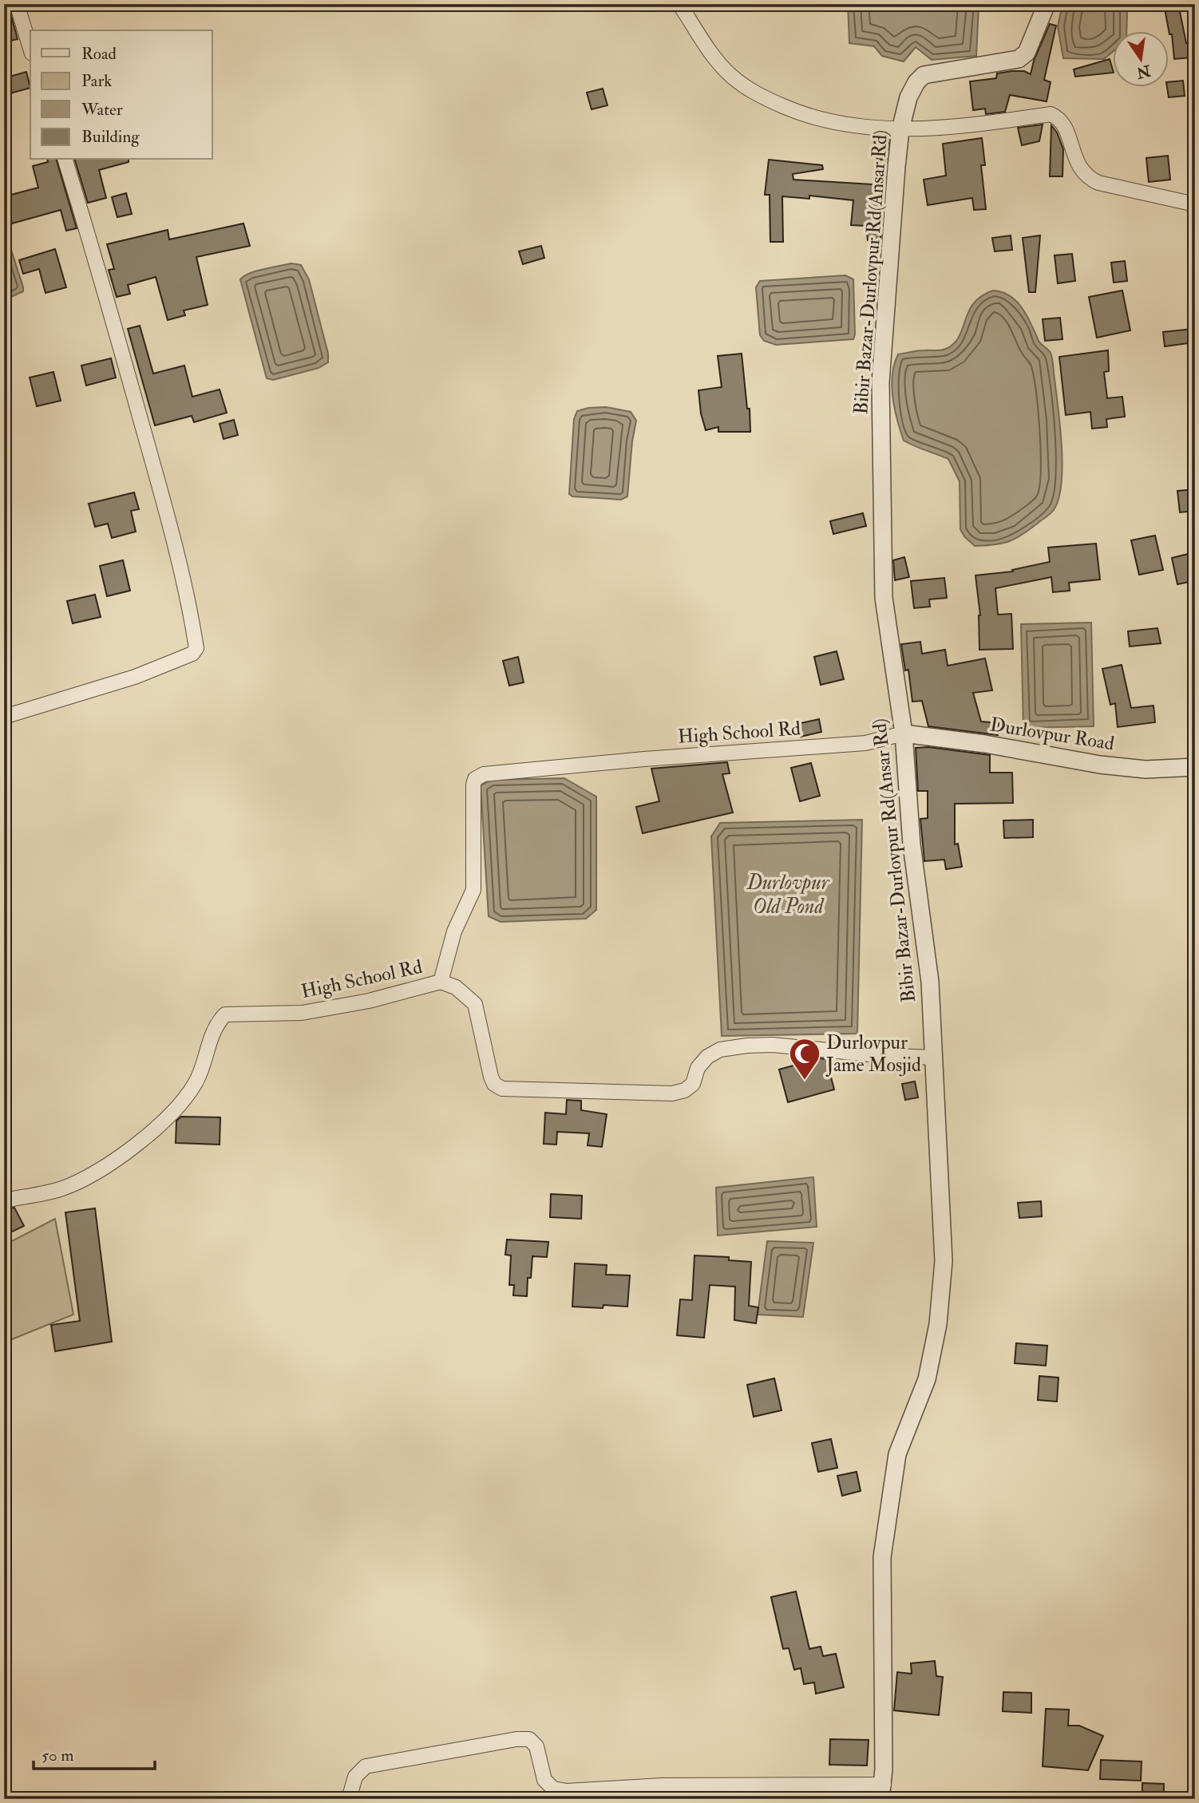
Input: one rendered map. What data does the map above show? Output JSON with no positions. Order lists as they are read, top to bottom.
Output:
{
  "streets": {
    "street": ["Bibir Bazar-Durlovpur Rd(Ansar Rd)", "High School Rd", "Durlovpur Road"]
  },
  "crossings": [
    ["Bibir Bazar-Durlovpur Rd(Ansar Rd)", "High School Rd"],
    ["Bibir Bazar-Durlovpur Rd(Ansar Rd)", "Durlovpur Road"],
    ["High School Rd", "Durlovpur Road"]
  ],
  "water": ["Durlovpur Old Pond"],
  "places": {
    "mosque": ["Durlovpur Jame Mosjid"]
  },
  "legend": [
    "Road",
    "Park",
    "Water",
    "Building"
  ],
  "scale_bar": "50 m",
  "north": "bottom"
}
